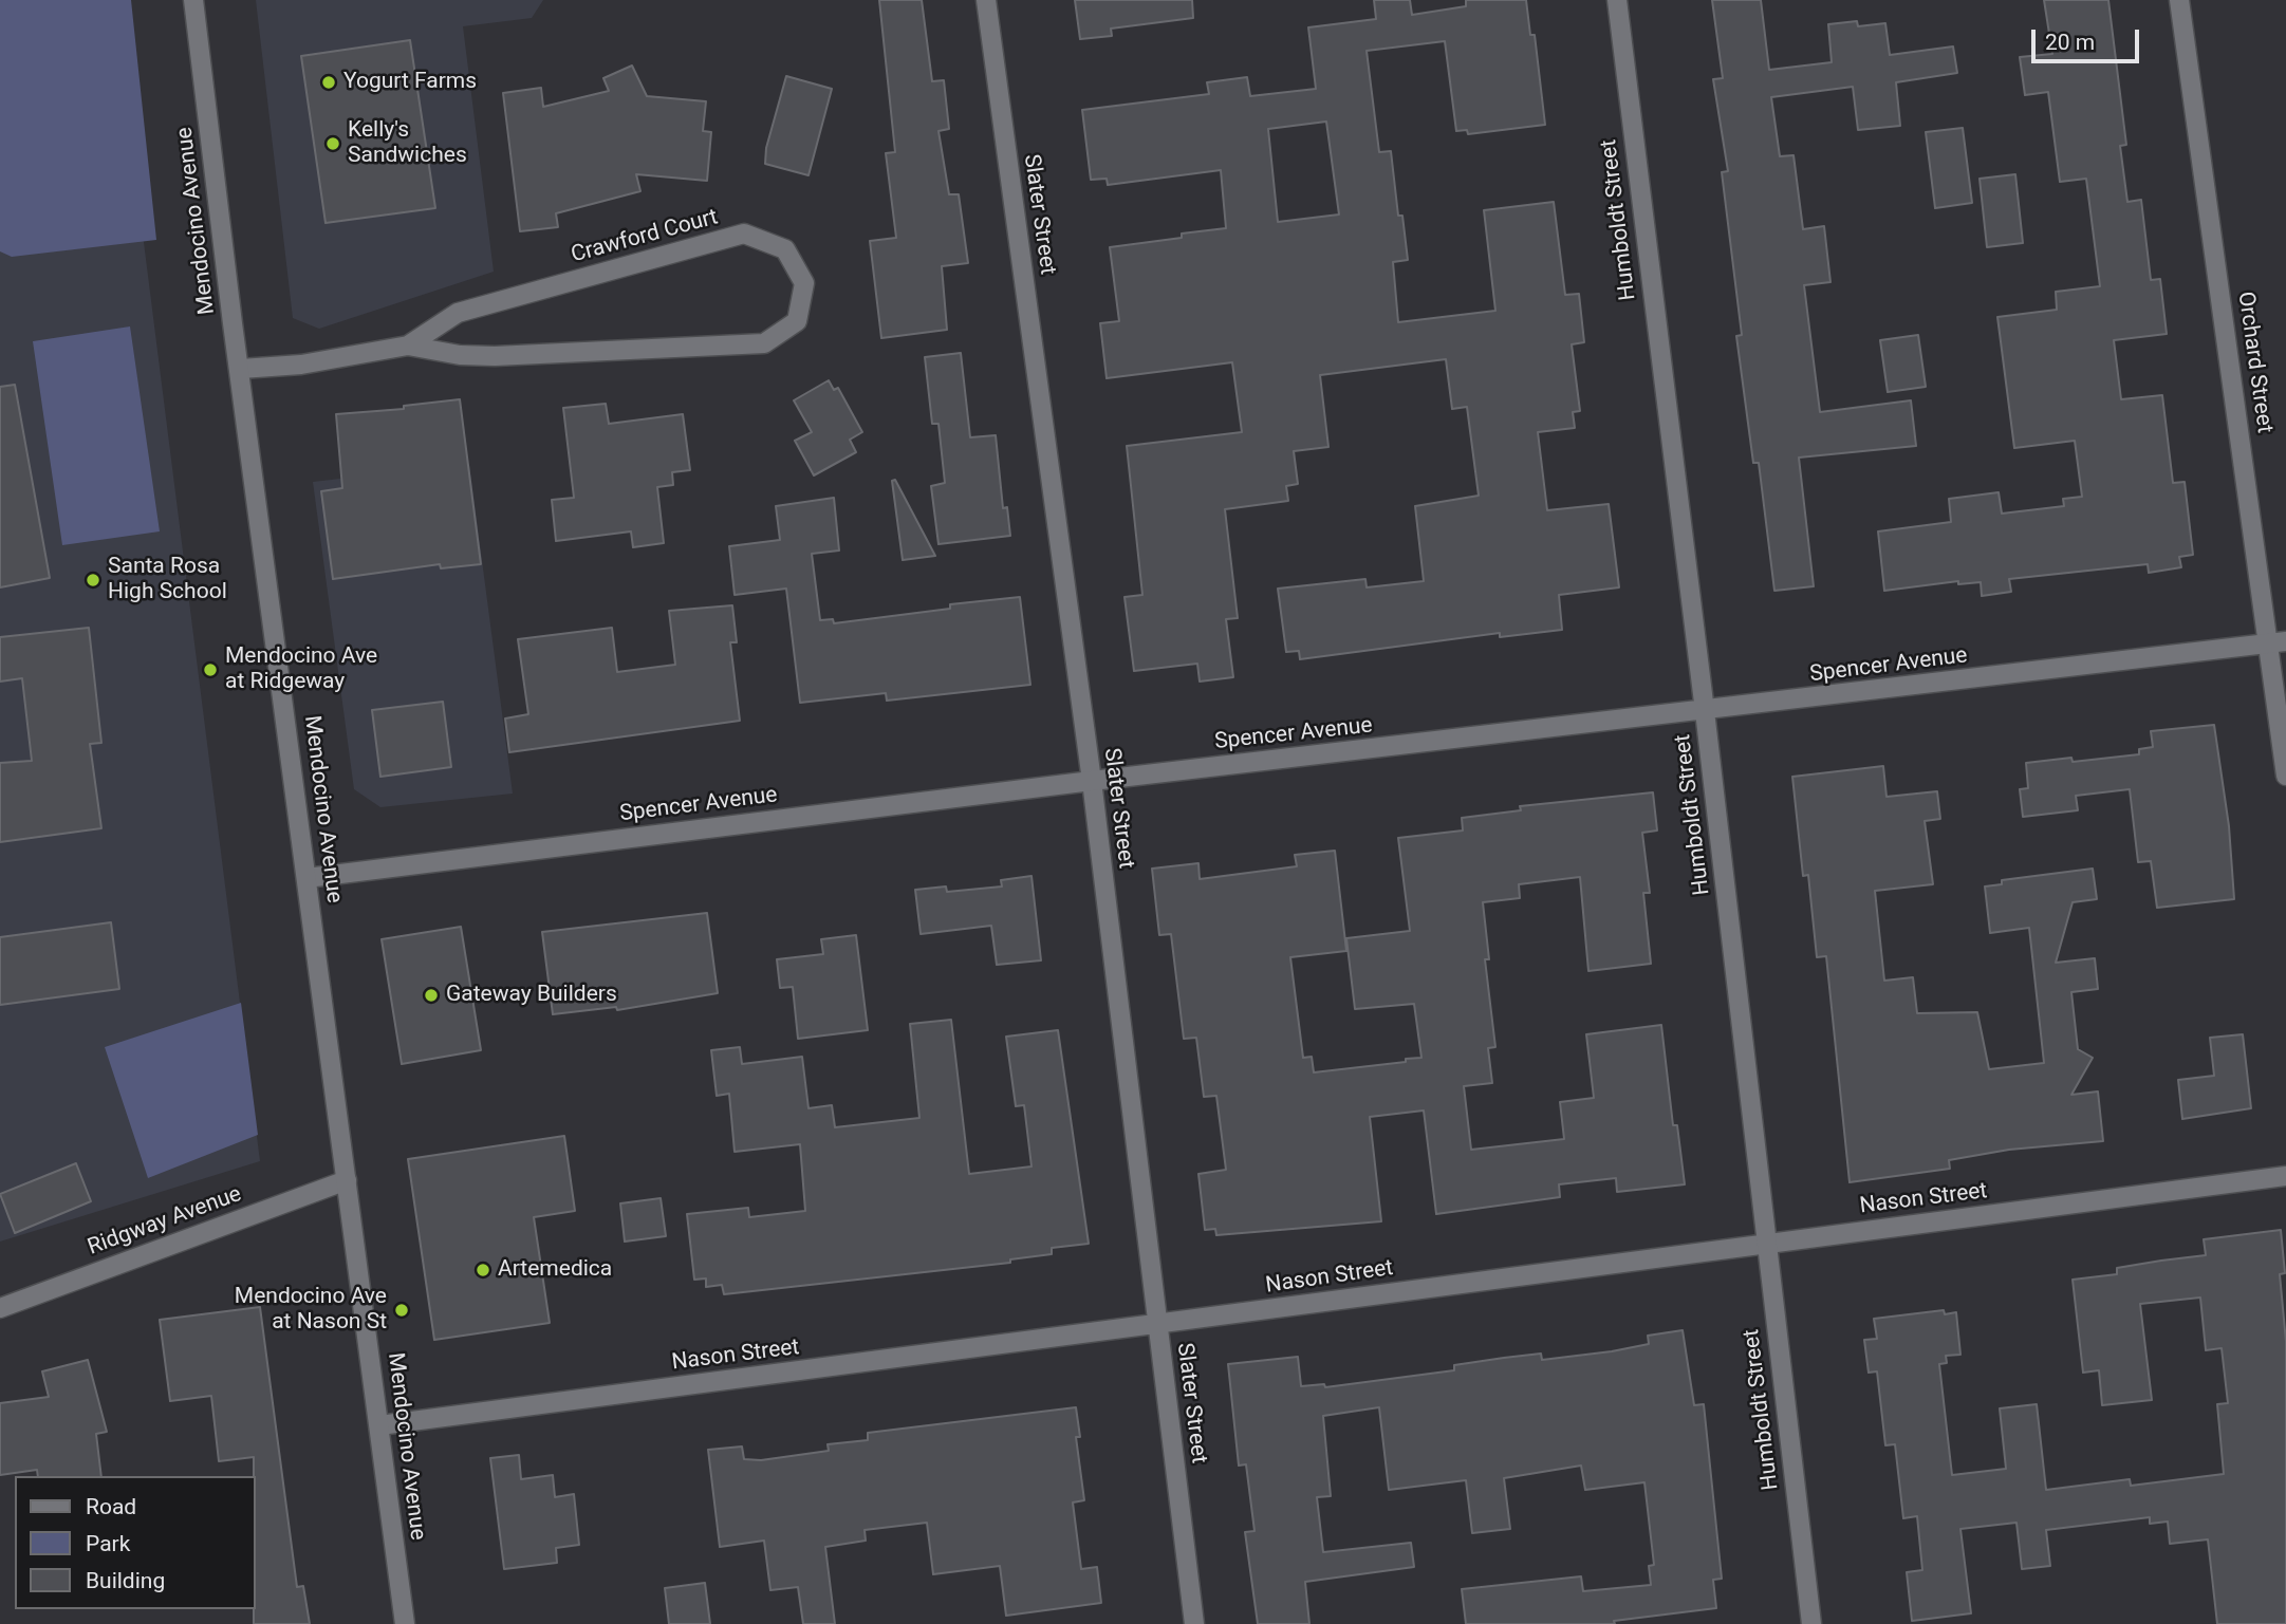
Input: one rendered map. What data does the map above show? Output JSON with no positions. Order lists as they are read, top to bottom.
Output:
{
  "streets": {
    "street": [
      "Slater Street",
      "Humboldt Street",
      "Mendocino Avenue",
      "Crawford Court",
      "Orchard Street",
      "Spencer Avenue",
      "Nason Street",
      "Ridgway Avenue"
    ]
  },
  "crossings": [
    ["Slater Street", "Spencer Avenue"],
    ["Slater Street", "Nason Street"],
    ["Humboldt Street", "Spencer Avenue"],
    ["Humboldt Street", "Nason Street"],
    ["Mendocino Avenue", "Crawford Court"],
    ["Mendocino Avenue", "Spencer Avenue"],
    ["Mendocino Avenue", "Nason Street"],
    ["Mendocino Avenue", "Ridgway Avenue"],
    ["Orchard Street", "Spencer Avenue"]
  ],
  "places": [
    "Yogurt Farms",
    "Kelly's Sandwiches",
    "Santa Rosa High School",
    "Mendocino Ave at Ridgeway",
    "Gateway Builders",
    "Artemedica",
    "Mendocino Ave at Nason St"
  ],
  "legend": ["Road", "Park", "Building"],
  "scale_bar": "20 m"
}
